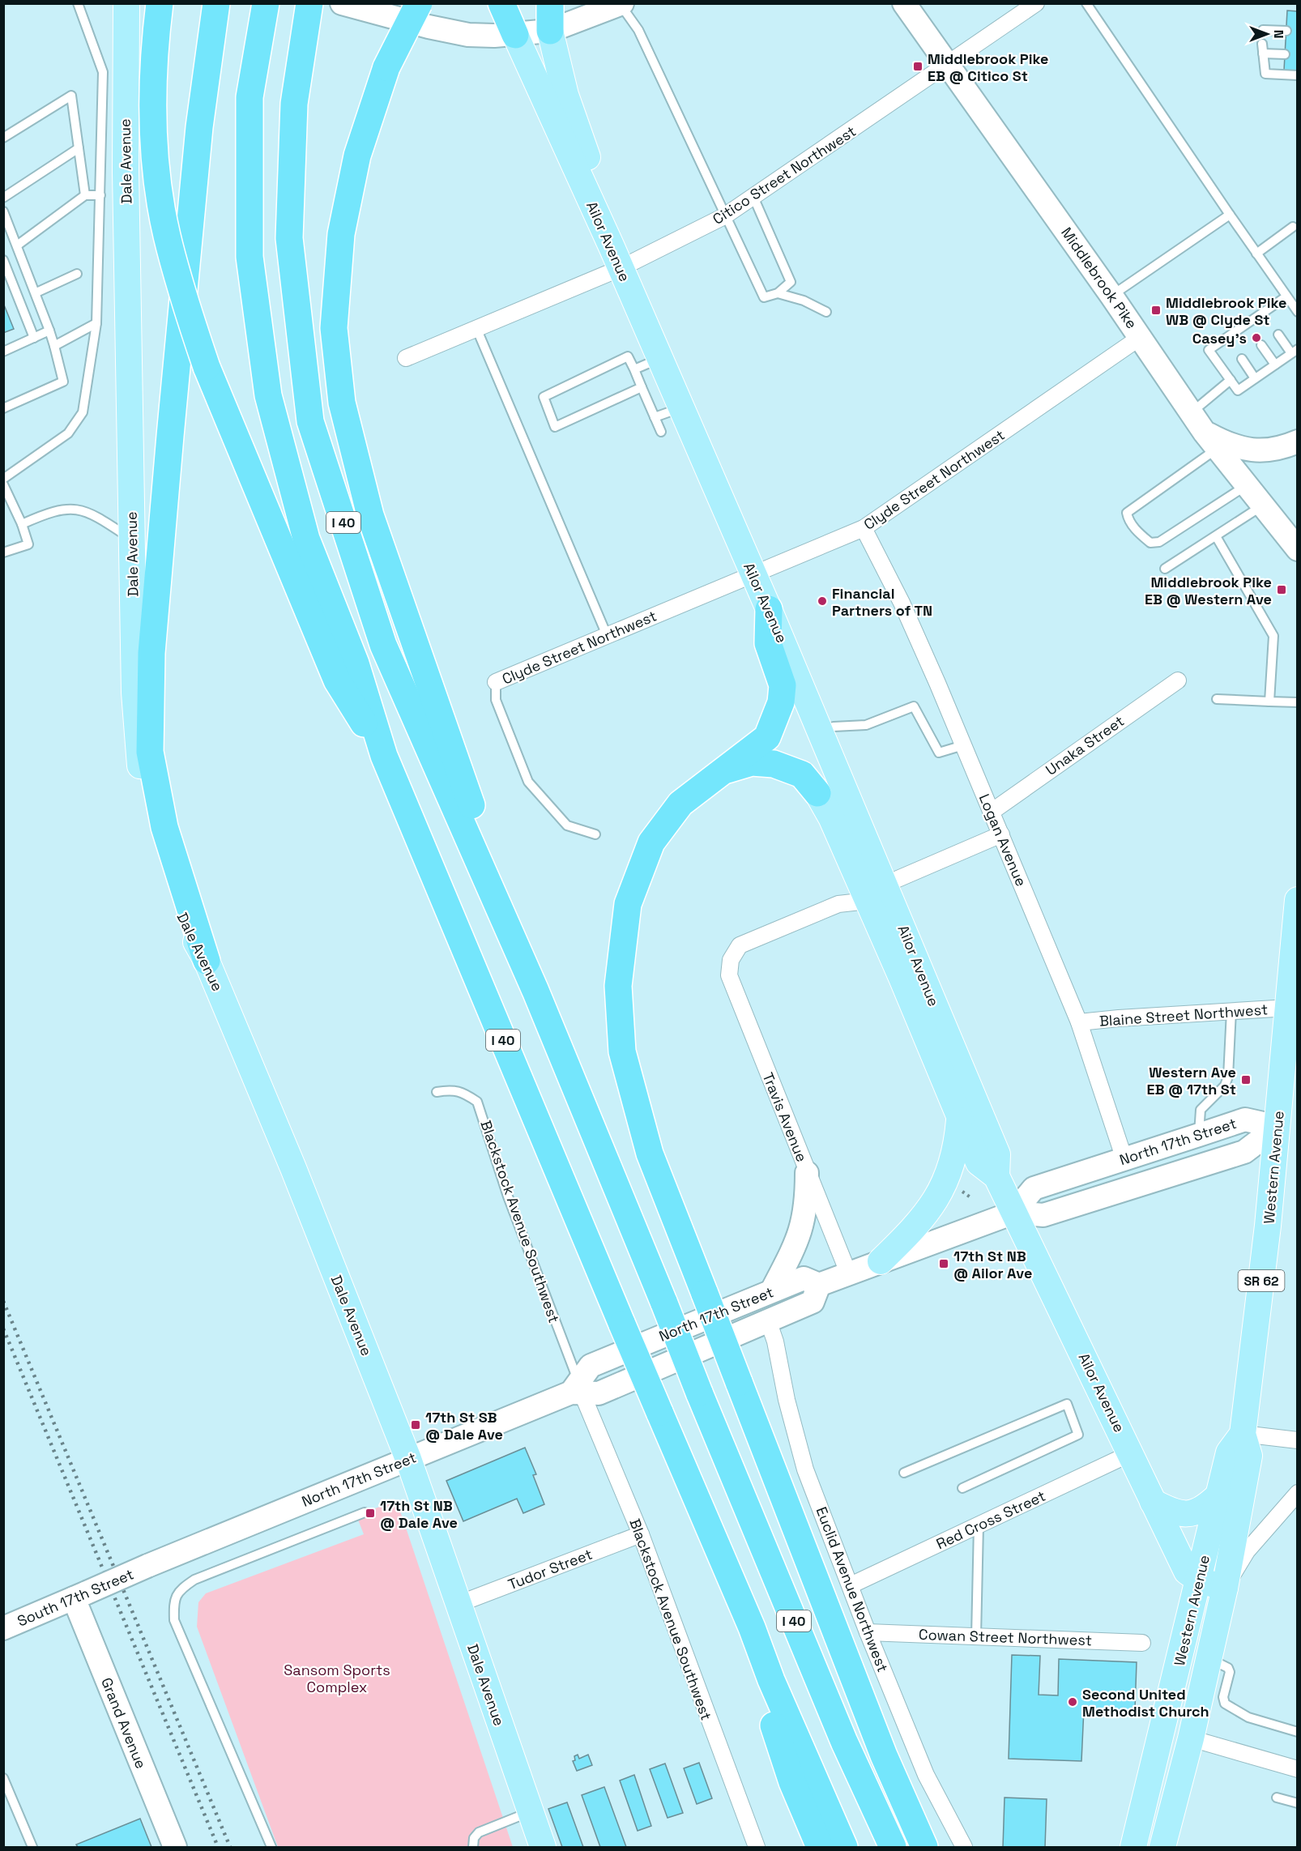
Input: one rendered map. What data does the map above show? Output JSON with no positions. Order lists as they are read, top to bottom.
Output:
{
  "streets": {
    "highway": ["I 40"],
    "main road": [
      "Dale Avenue",
      "Ailor Avenue",
      "Middlebrook Pike",
      "North 17th Street",
      "Western Avenue",
      "SR 62",
      "South 17th Street",
      "Grand Avenue"
    ],
    "street": [
      "Citico Street Northwest",
      "Clyde Street Northwest",
      "Unaka Street",
      "Logan Avenue",
      "Blaine Street Northwest",
      "Travis Avenue",
      "Blackstock Avenue Southwest",
      "Red Cross Street",
      "Tudor Street",
      "Euclid Avenue Northwest",
      "Cowan Street Northwest"
    ]
  },
  "crossings": [
    ["Dale Avenue", "North 17th Street"],
    ["Dale Avenue", "Tudor Street"],
    ["Citico Street Northwest", "Ailor Avenue"],
    ["Citico Street Northwest", "Middlebrook Pike"],
    ["Ailor Avenue", "Clyde Street Northwest"],
    ["Ailor Avenue", "Travis Avenue"],
    ["Ailor Avenue", "North 17th Street"],
    ["Ailor Avenue", "Western Avenue"],
    ["Ailor Avenue", "Red Cross Street"],
    ["Middlebrook Pike", "Clyde Street Northwest"],
    ["Clyde Street Northwest", "Logan Avenue"],
    ["Unaka Street", "Logan Avenue"],
    ["Logan Avenue", "Blaine Street Northwest"],
    ["Logan Avenue", "North 17th Street"],
    ["Blaine Street Northwest", "Western Avenue"],
    ["Travis Avenue", "North 17th Street"],
    ["North 17th Street", "Western Avenue"],
    ["North 17th Street", "Blackstock Avenue Southwest"],
    ["North 17th Street", "Euclid Avenue Northwest"],
    ["North 17th Street", "South 17th Street"],
    ["Blackstock Avenue Southwest", "Tudor Street"],
    ["Red Cross Street", "Euclid Avenue Northwest"],
    ["Euclid Avenue Northwest", "Cowan Street Northwest"],
    ["South 17th Street", "Grand Avenue"]
  ],
  "parks": ["Sansom Sports Complex"],
  "places": {
    "transit": [
      "Middlebrook Pike EB @ Citico St",
      "Middlebrook Pike WB @ Clyde St",
      "Middlebrook Pike EB @ Western Ave",
      "Western Ave EB @ 17th St",
      "17th St NB @ Ailor Ave",
      "17th St SB @ Dale Ave",
      "17th St NB @ Dale Ave"
    ],
    "other": ["Casey's", "Financial Partners of TN", "Second United Methodist Church"]
  },
  "north": "right"
}
